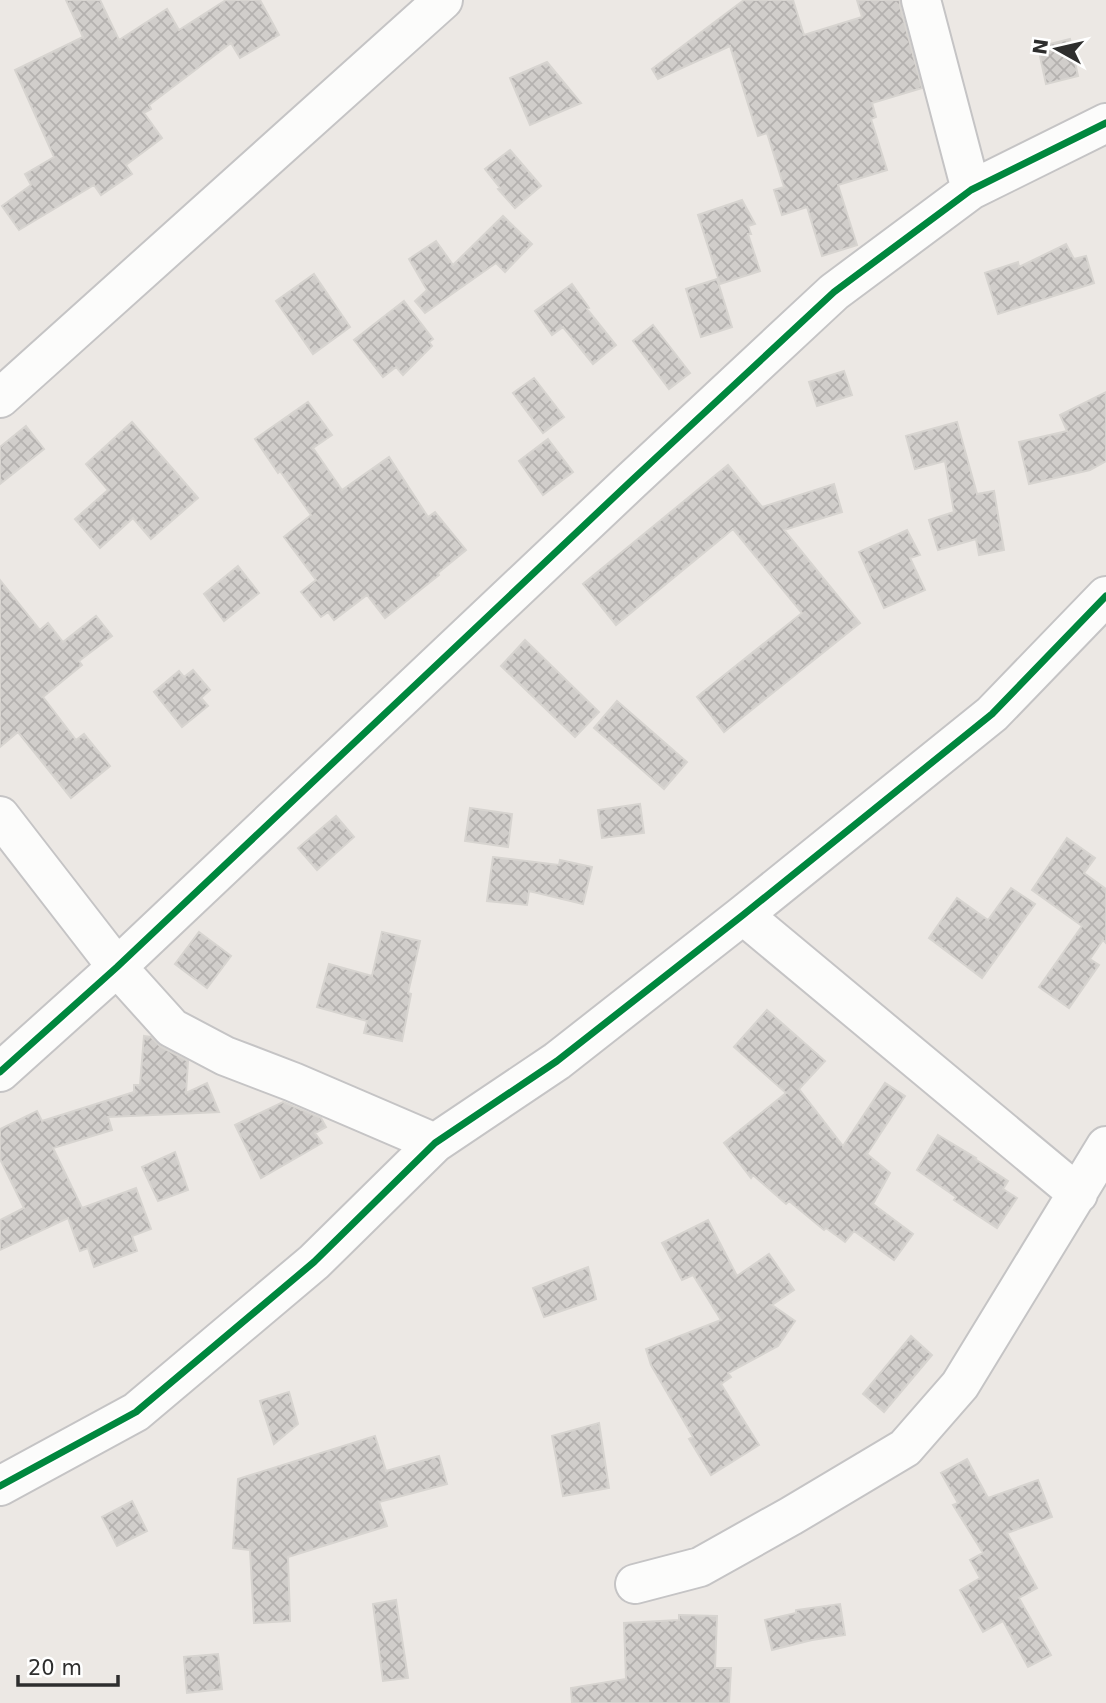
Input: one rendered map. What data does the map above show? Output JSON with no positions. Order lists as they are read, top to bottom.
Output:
{
  "scale_bar": "20 m",
  "north": "left"
}
